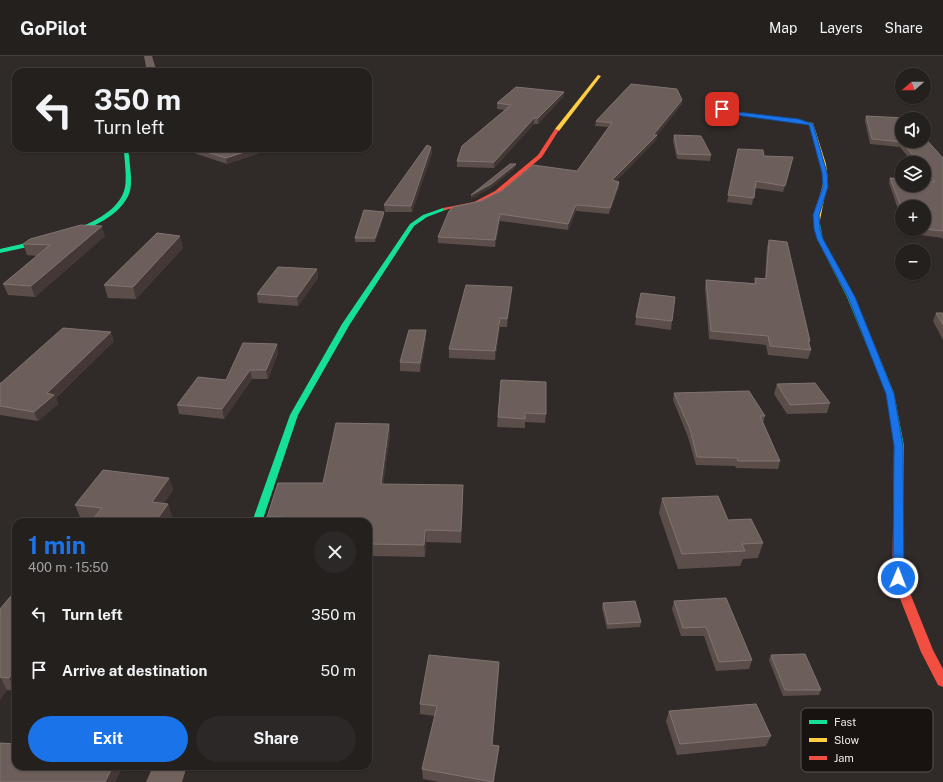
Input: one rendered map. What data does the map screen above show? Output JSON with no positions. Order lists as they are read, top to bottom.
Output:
{
  "legend": ["Fast", "Slow", "Jam"],
  "north": "left",
  "page": {
    "header": "GoPilot",
    "nav": ["Map", "Layers", "Share"],
    "map_buttons": ["+", "−"],
    "turn": ["350 m", "Turn left"],
    "heading": ["1 min", "400 m · 15:50"],
    "list": [
      {
        "name": "Turn left",
        "value": "350 m"
      },
      {
        "name": "Arrive at destination",
        "value": "50 m"
      }
    ],
    "buttons": ["Exit", "Share"]
  }
}
